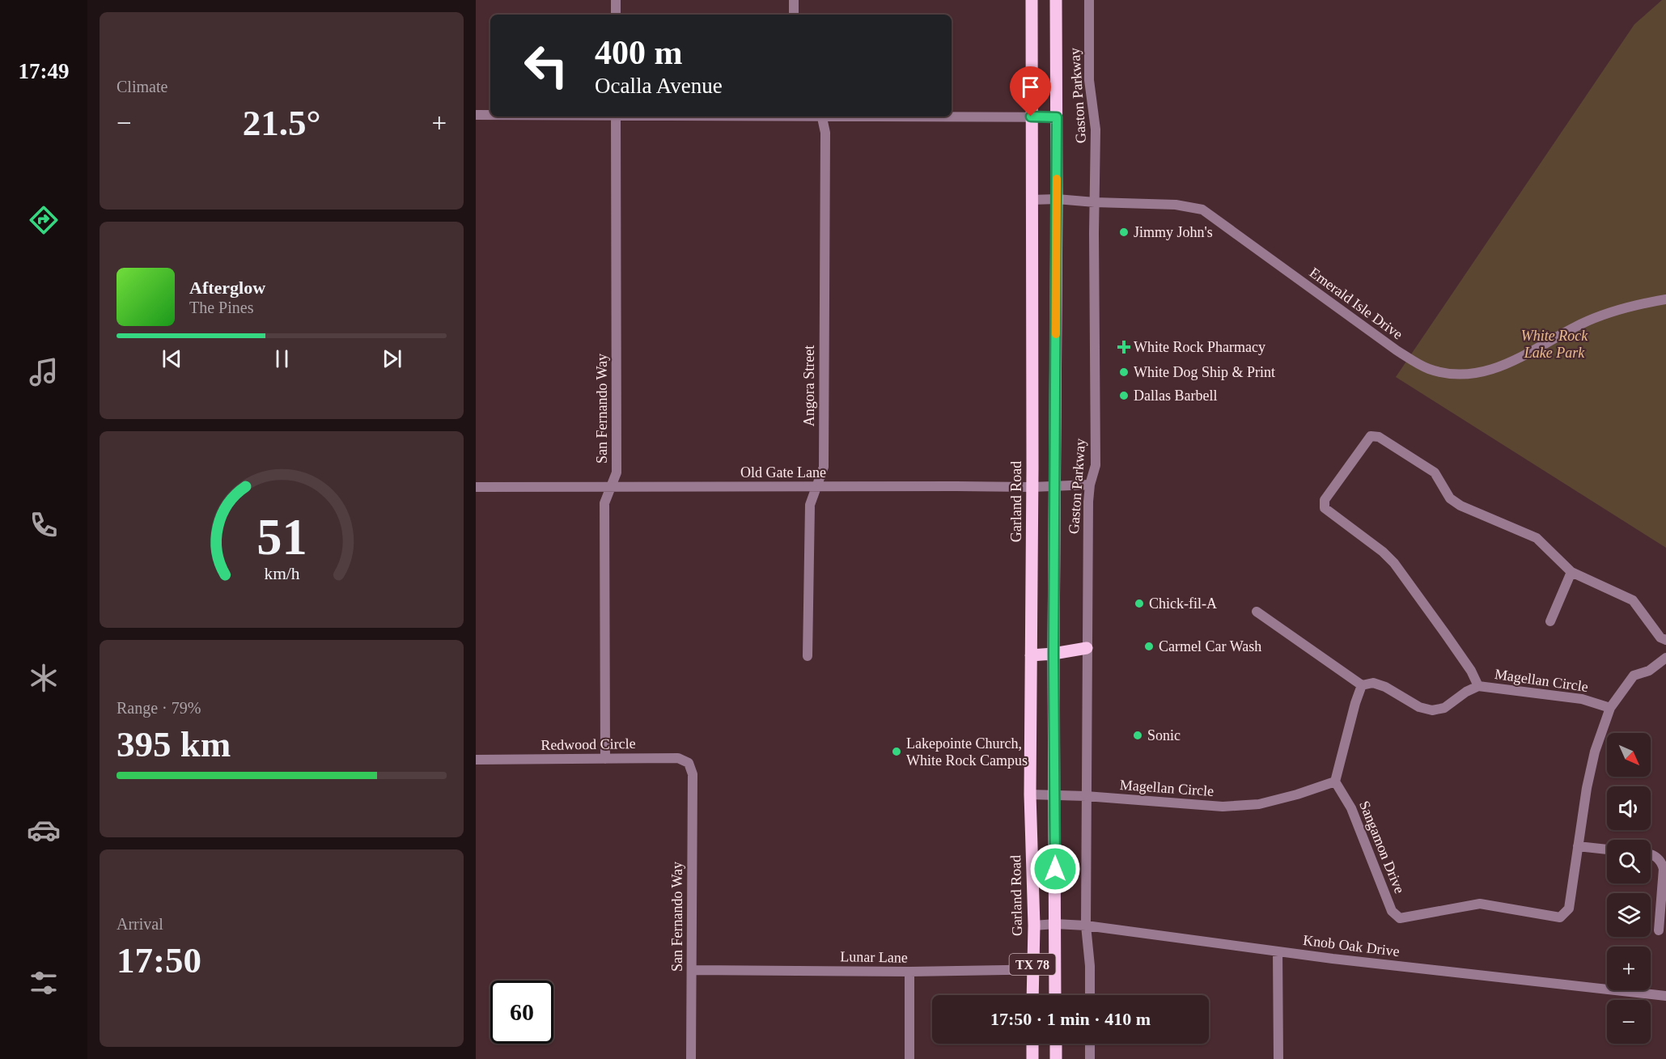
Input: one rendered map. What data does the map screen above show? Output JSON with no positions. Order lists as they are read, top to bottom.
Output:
{
  "streets": {
    "main road": ["Garland Road", "TX 78"],
    "street": [
      "Gaston Parkway",
      "Emerald Isle Drive",
      "Angora Street",
      "San Fernando Way",
      "Old Gate Lane",
      "Magellan Circle",
      "Redwood Circle",
      "Sangamon Drive",
      "Knob Oak Drive",
      "Lunar Lane"
    ]
  },
  "crossings": [
    ["Gaston Parkway", "Emerald Isle Drive"],
    ["Gaston Parkway", "Old Gate Lane"],
    ["Gaston Parkway", "Magellan Circle"],
    ["Gaston Parkway", "Knob Oak Drive"],
    ["Emerald Isle Drive", "Garland Road"],
    ["Emerald Isle Drive", "TX 78"],
    ["Angora Street", "Old Gate Lane"],
    ["San Fernando Way", "Old Gate Lane"],
    ["San Fernando Way", "Redwood Circle"],
    ["San Fernando Way", "Lunar Lane"],
    ["Old Gate Lane", "Garland Road"],
    ["Old Gate Lane", "TX 78"],
    ["Garland Road", "Magellan Circle"],
    ["Garland Road", "Knob Oak Drive"],
    ["Garland Road", "Lunar Lane"],
    ["Magellan Circle", "Sangamon Drive"],
    ["Magellan Circle", "TX 78"],
    ["Knob Oak Drive", "TX 78"],
    ["Lunar Lane", "TX 78"]
  ],
  "parks": ["White Rock Lake Park"],
  "places": {
    "other": [
      "Jimmy John's",
      "White Dog Ship & Print",
      "Dallas Barbell",
      "Chick-fil-A",
      "Carmel Car Wash",
      "Sonic",
      "Lakepointe Church, White Rock Campus"
    ],
    "health": ["White Rock Pharmacy"]
  },
  "north": "bottom right",
  "page": {
    "tabs": "17:49",
    "tile": [
      "Climate",
      ["Range · 79%", "395 km"],
      ["Arrival", "17:50"]
    ],
    "turn": ["400 m", "Ocalla Avenue"],
    "heat": ["−", "21.5°", "+"],
    "song": ["Afterglow", "The Pines"],
    "map_buttons": ["+", "−"],
    "limit": "60",
    "trip": "17:50 · 1 min · 410 m",
    "gauge": ["51", "km/h"]
  }
}
